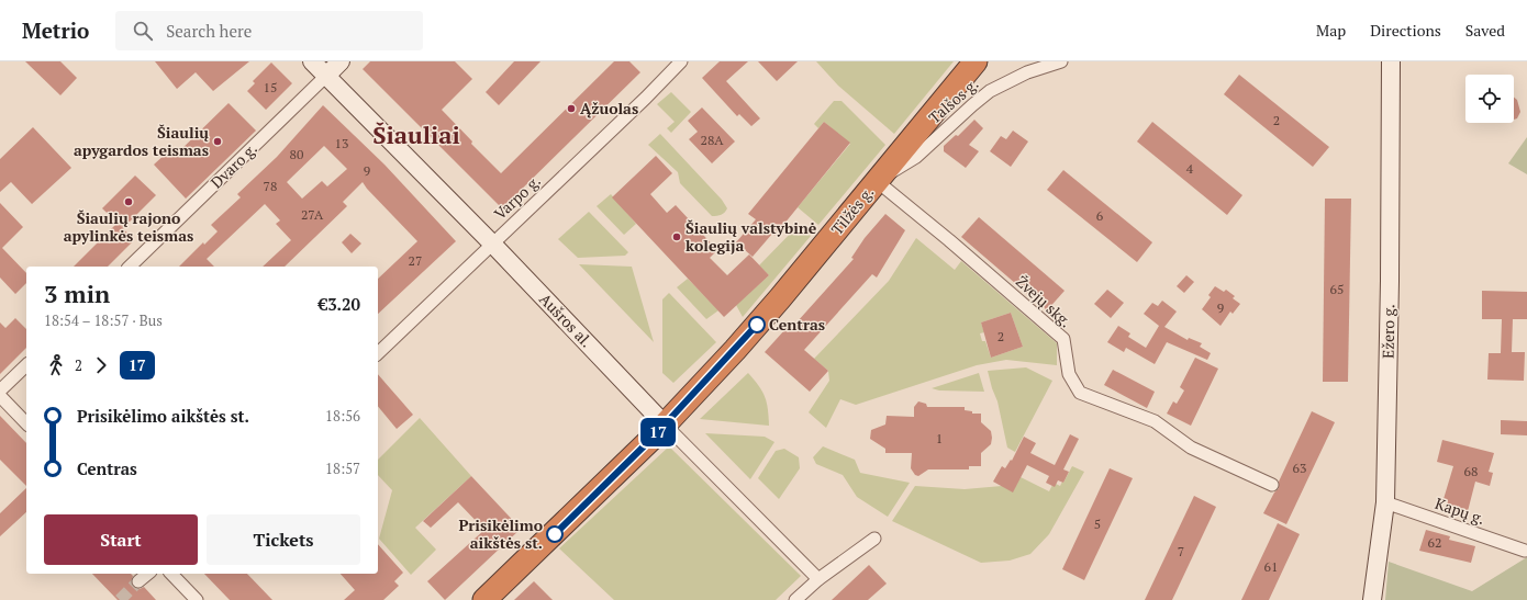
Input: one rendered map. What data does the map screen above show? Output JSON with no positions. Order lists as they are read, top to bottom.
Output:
{
  "streets": {
    "highway": ["Tilžės g."],
    "main road": ["Dvaro g.", "Aušros al.", "Ežero g."],
    "street": [
      "Talšos g.",
      "Varpo g.",
      "Žvejų skg.",
      "Kapų g."
    ]
  },
  "crossings": [
    ["Talšos g.", "Tilžės g."],
    ["Talšos g.", "Žvejų skg."],
    ["Dvaro g.", "Aušros al."],
    ["Varpo g.", "Aušros al."],
    ["Tilžės g.", "Žvejų skg."],
    ["Tilžės g.", "Aušros al."],
    ["Ežero g.", "Kapų g."]
  ],
  "districts": ["Šiauliai"],
  "places": [
    "Ąžuolas",
    "Šiaulių apygardos teismas",
    "Šiaulių rajono apylinkės teismas",
    "Šiaulių valstybinė kolegija",
    "Centras",
    "Prisikėlimo aikštės st."
  ],
  "lines": ["bus line 17"],
  "house_numbers": [
    "15",
    "2",
    "28A",
    "13",
    "80",
    "4",
    "9",
    "78",
    "27A",
    "6",
    "27",
    "65",
    "9",
    "2",
    "1",
    "63",
    "68",
    "5",
    "62",
    "7",
    "61"
  ],
  "page": {
    "header": "Metrio",
    "search": "Search here",
    "nav": ["Map", "Directions", "Saved"],
    "on_map": "17",
    "heading": ["3 min", "18:54 – 18:57 · Bus", "€3.20"],
    "legs": ["2", "17"],
    "list": [
      {
        "name": "Prisikėlimo aikštės st.",
        "value": "18:56"
      },
      {
        "name": "Centras",
        "value": "18:57"
      }
    ],
    "buttons": ["Start", "Tickets"]
  }
}
